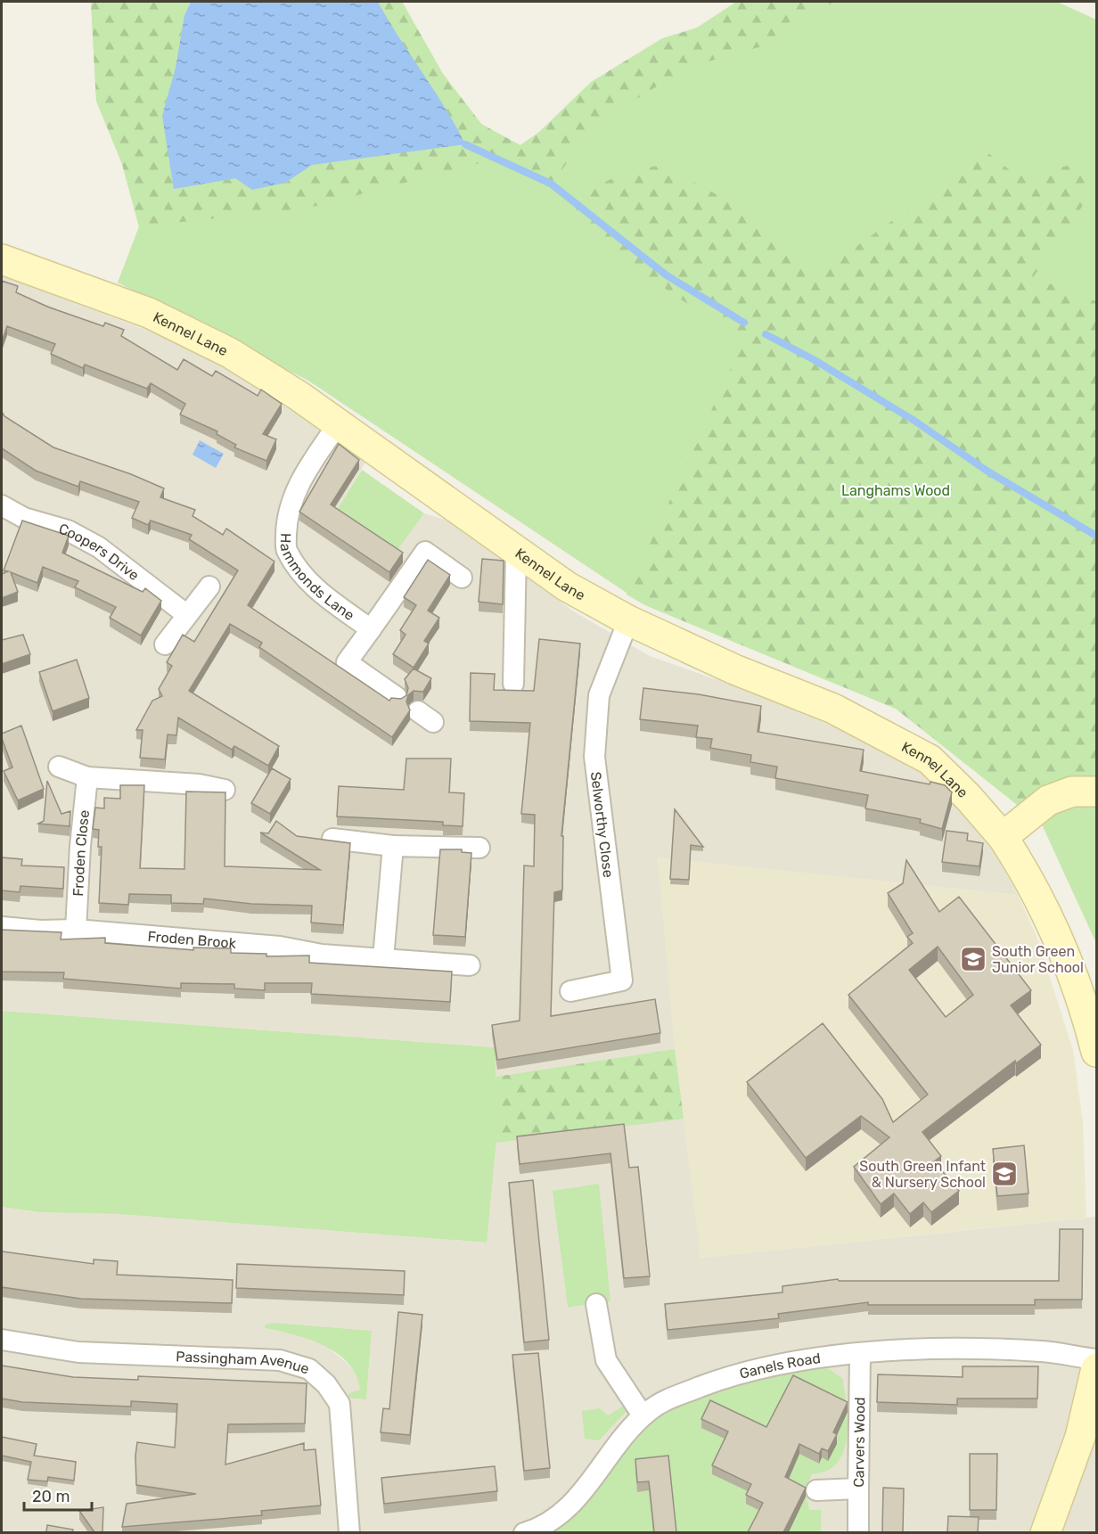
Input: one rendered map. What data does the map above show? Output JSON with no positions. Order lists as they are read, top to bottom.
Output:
{
  "streets": {
    "street": [
      "Kennel Lane",
      "Coopers Drive",
      "Hammonds Lane",
      "Selworthy Close",
      "Froden Close",
      "Froden Brook",
      "Passingham Avenue",
      "Ganels Road",
      "Carvers Wood"
    ]
  },
  "crossings": [
    ["Kennel Lane", "Hammonds Lane"],
    ["Kennel Lane", "Selworthy Close"],
    ["Froden Close", "Froden Brook"],
    ["Ganels Road", "Carvers Wood"]
  ],
  "parks": ["Langhams Wood"],
  "places": {
    "school or university": ["South Green Junior School", "South Green Infant & Nursery School"]
  },
  "scale_bar": "20 m"
}
